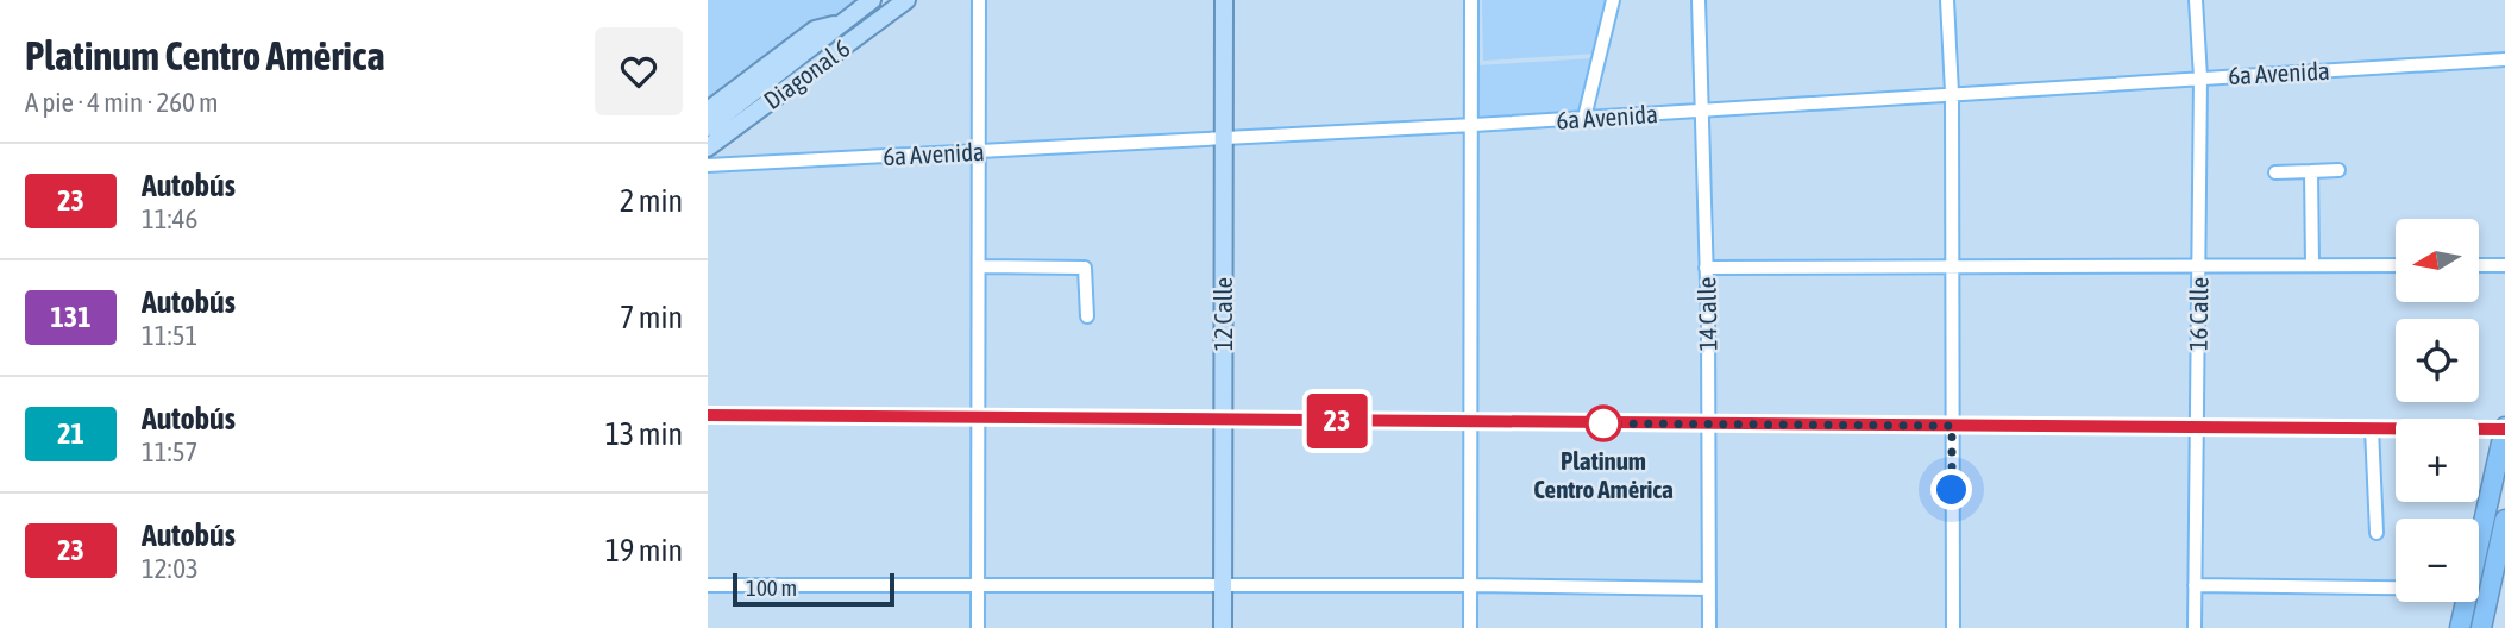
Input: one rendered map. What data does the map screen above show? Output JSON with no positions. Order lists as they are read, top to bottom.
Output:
{
  "streets": {
    "main road": ["Diagonal 6", "12 Calle"],
    "street": ["6a Avenida", "14 Calle", "16 Calle"]
  },
  "crossings": [
    ["6a Avenida", "12 Calle"],
    ["6a Avenida", "14 Calle"],
    ["6a Avenida", "16 Calle"]
  ],
  "places": ["Platinum Centro Amėrica"],
  "lines": ["bus line 23"],
  "scale_bar": "100 m",
  "north": "left",
  "page": {
    "heading": ["Platinum Centro Amėrica", "A pie · 4 min · 260 m"],
    "on_map": "23",
    "list": [
      {
        "mark": "23",
        "name": "Autobús",
        "note": "11:46",
        "value": "2 min"
      },
      {
        "mark": "131",
        "name": "Autobús",
        "note": "11:51",
        "value": "7 min"
      },
      {
        "mark": "21",
        "name": "Autobús",
        "note": "11:57",
        "value": "13 min"
      },
      {
        "mark": "23",
        "name": "Autobús",
        "note": "12:03",
        "value": "19 min"
      }
    ],
    "map_buttons": ["+", "−"],
    "scale": "100 m"
  }
}
